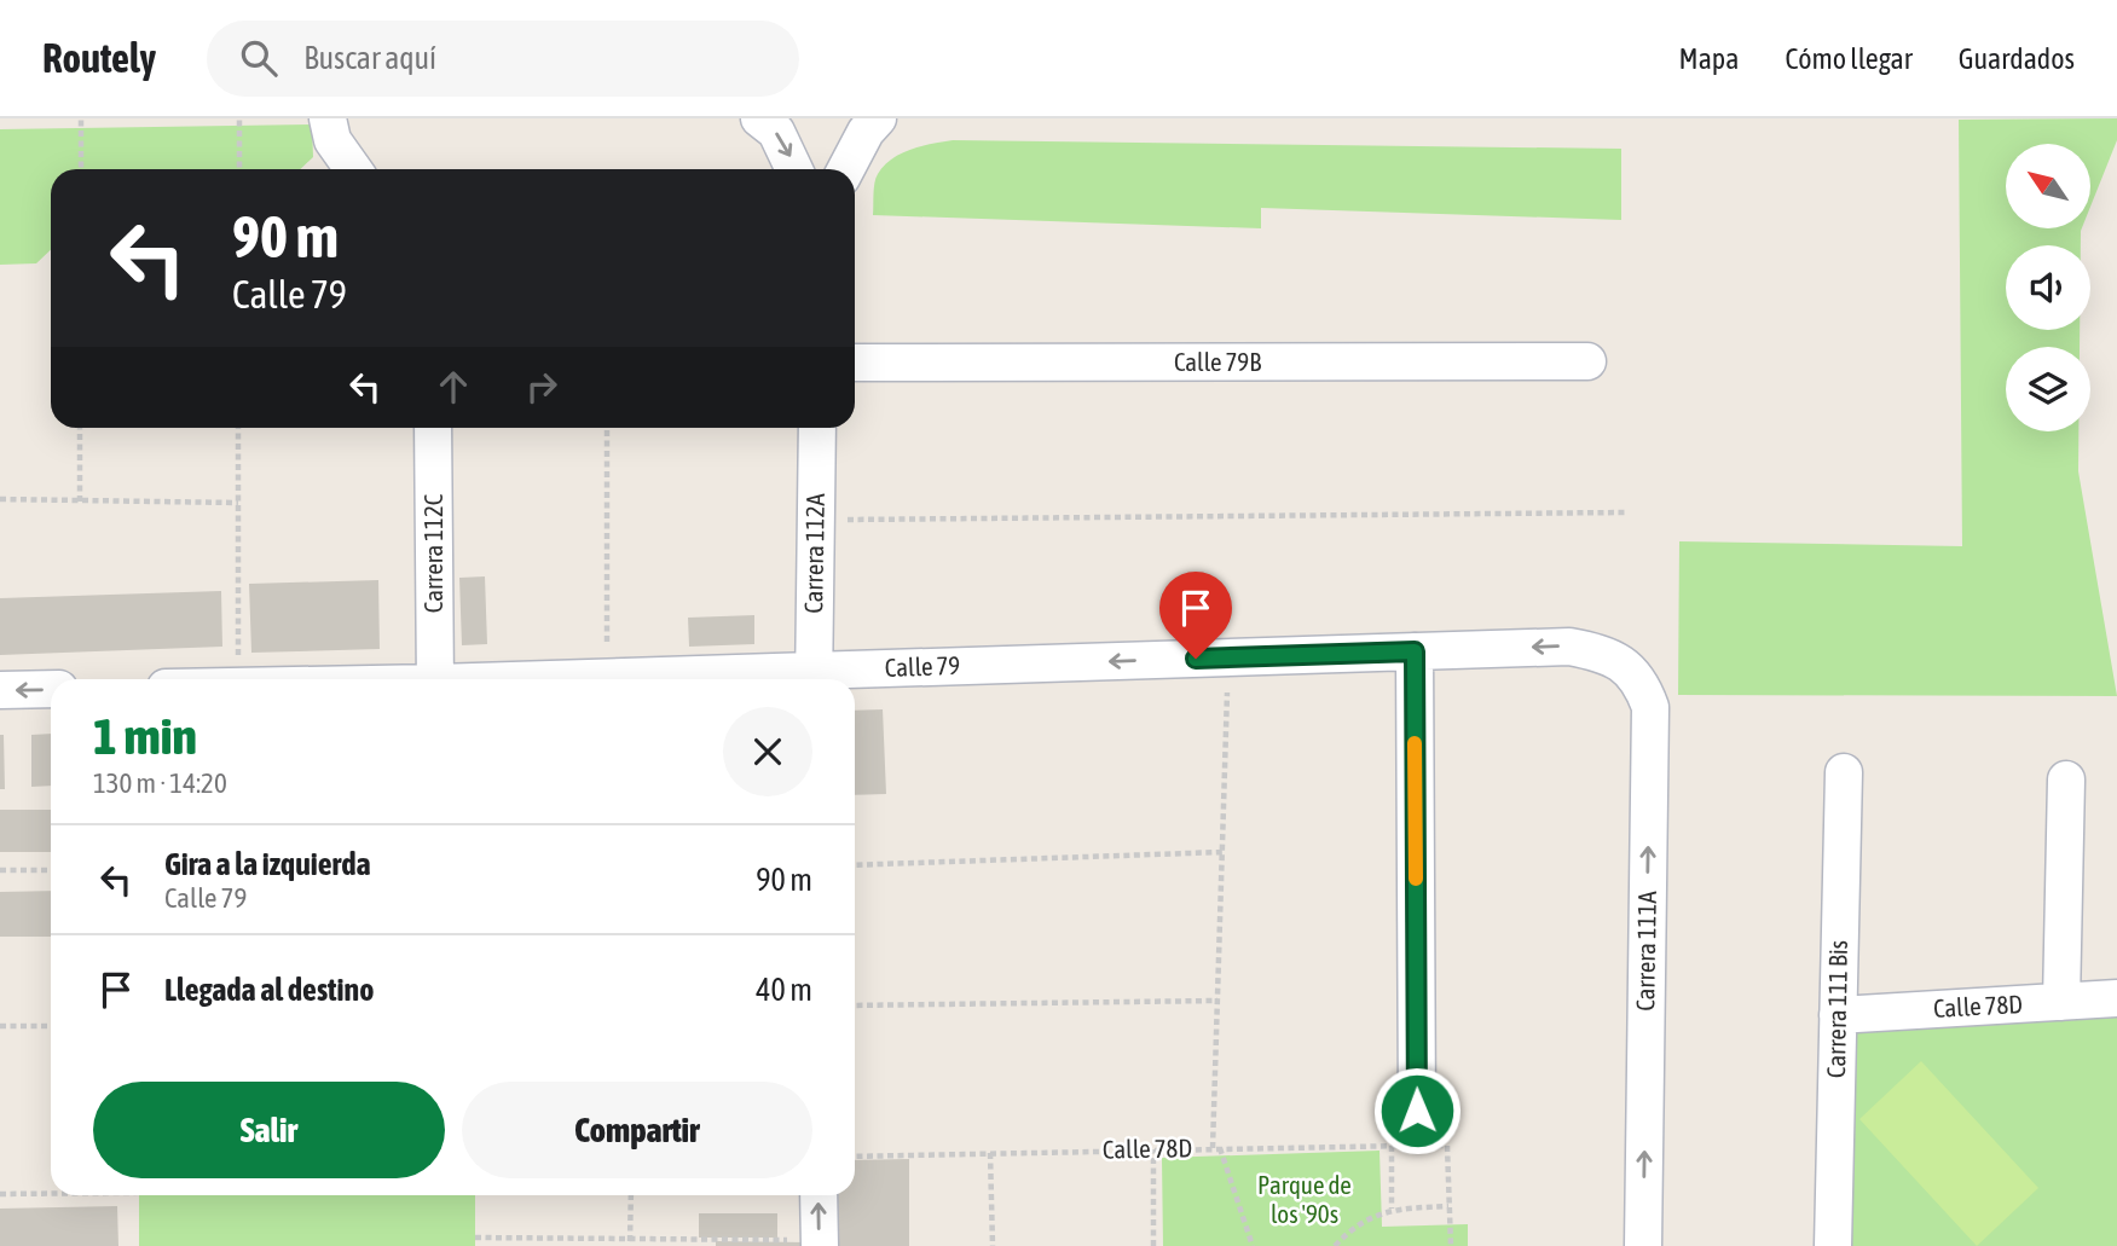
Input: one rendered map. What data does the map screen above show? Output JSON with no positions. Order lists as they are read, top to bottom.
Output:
{
  "streets": {
    "street": [
      "Calle 79B",
      "Carrera 112C",
      "Carrera 112A",
      "Calle 79",
      "Carrera 111A",
      "Calle 78D",
      "Carrera 111 Bis"
    ]
  },
  "crossings": [
    ["Carrera 112A", "Calle 79"],
    ["Calle 79", "Carrera 111A"],
    ["Calle 78D", "Carrera 111 Bis"]
  ],
  "one_way": ["Calle 79"],
  "parks": ["Parque de los '90s"],
  "north": "top left",
  "page": {
    "header": "Routely",
    "search": "Buscar aquí",
    "nav": ["Mapa", "Cómo llegar", "Guardados"],
    "turn": ["90 m", "Calle 79"],
    "heading": ["1 min", "130 m · 14:20"],
    "list": [
      {
        "name": "Gira a la izquierda",
        "note": "Calle 79",
        "value": "90 m"
      },
      {
        "name": "Llegada al destino",
        "value": "40 m"
      }
    ],
    "buttons": ["Salir", "Compartir"]
  }
}
